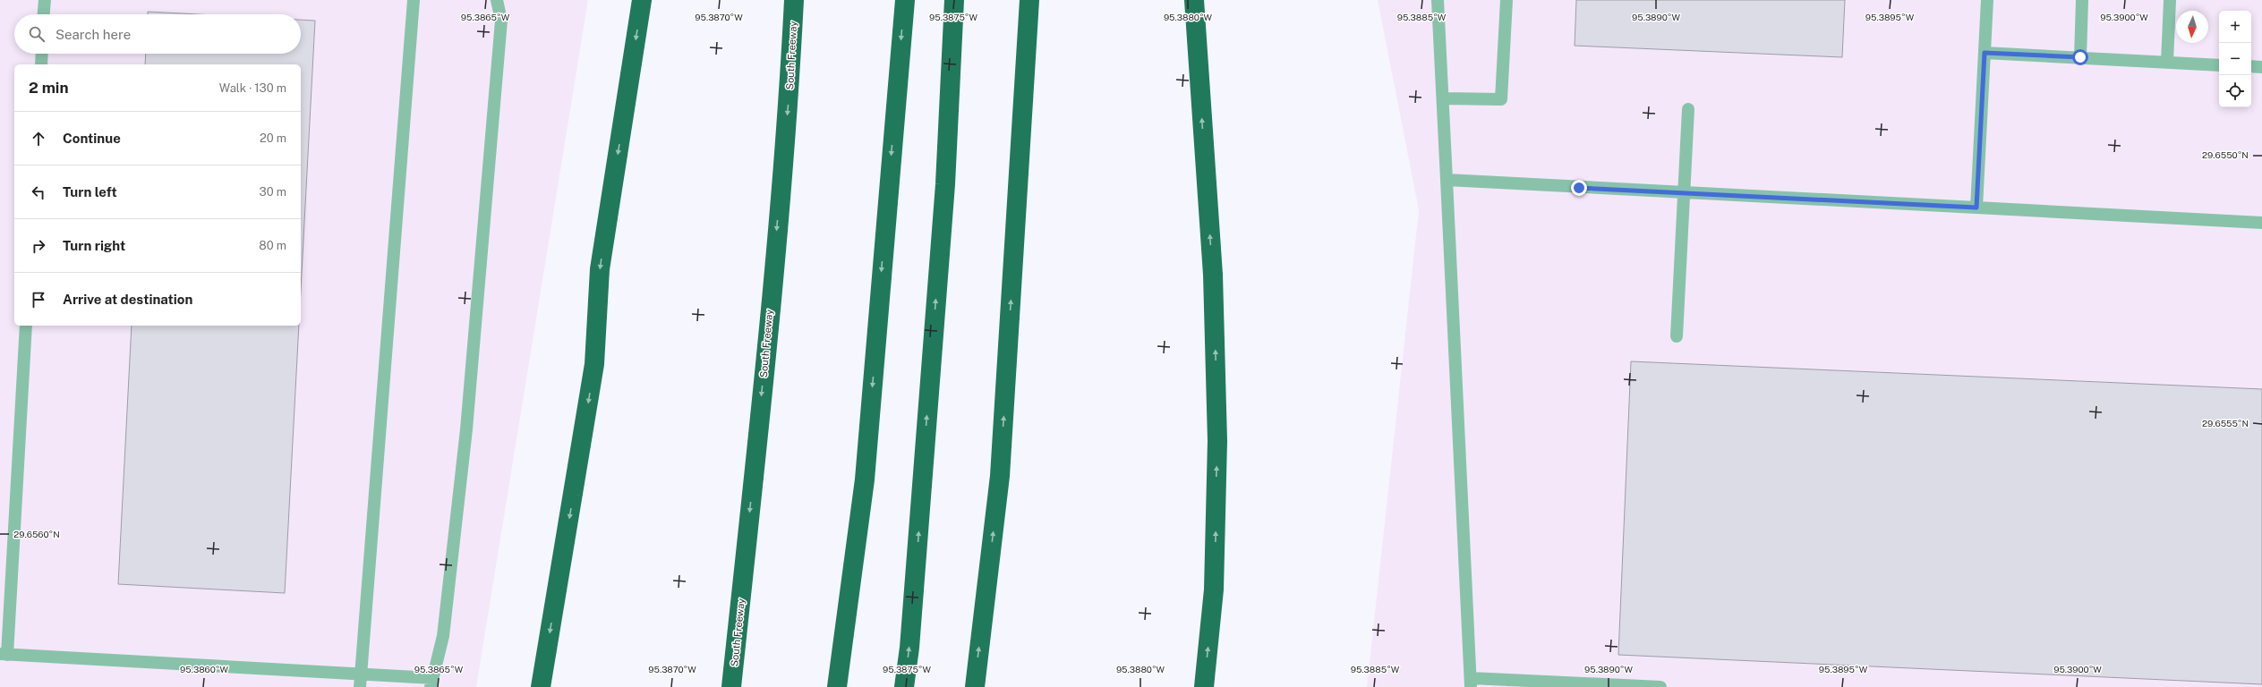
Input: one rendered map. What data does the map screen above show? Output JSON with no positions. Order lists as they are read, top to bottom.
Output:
{
  "streets": {
    "highway": ["South Freeway"]
  },
  "north": "bottom",
  "page": {
    "map_buttons": ["+", "−"],
    "search": "Search here",
    "heading": ["2 min", "Walk · 130 m"],
    "list": [
      ["Continue", "20 m"],
      ["Turn left", "30 m"],
      ["Turn right", "80 m"],
      "Arrive at destination"
    ]
  },
  "coordinates": [
    "95.3865°W",
    "95.3875°W",
    "95.3885°W",
    "95.3870°W",
    "95.3880°W",
    "95.3890°W",
    "95.3895°W",
    "95.3900°W",
    "29.6550°N",
    "29.6555°N",
    "29.6560°N",
    "95.3860°W"
  ]
}
